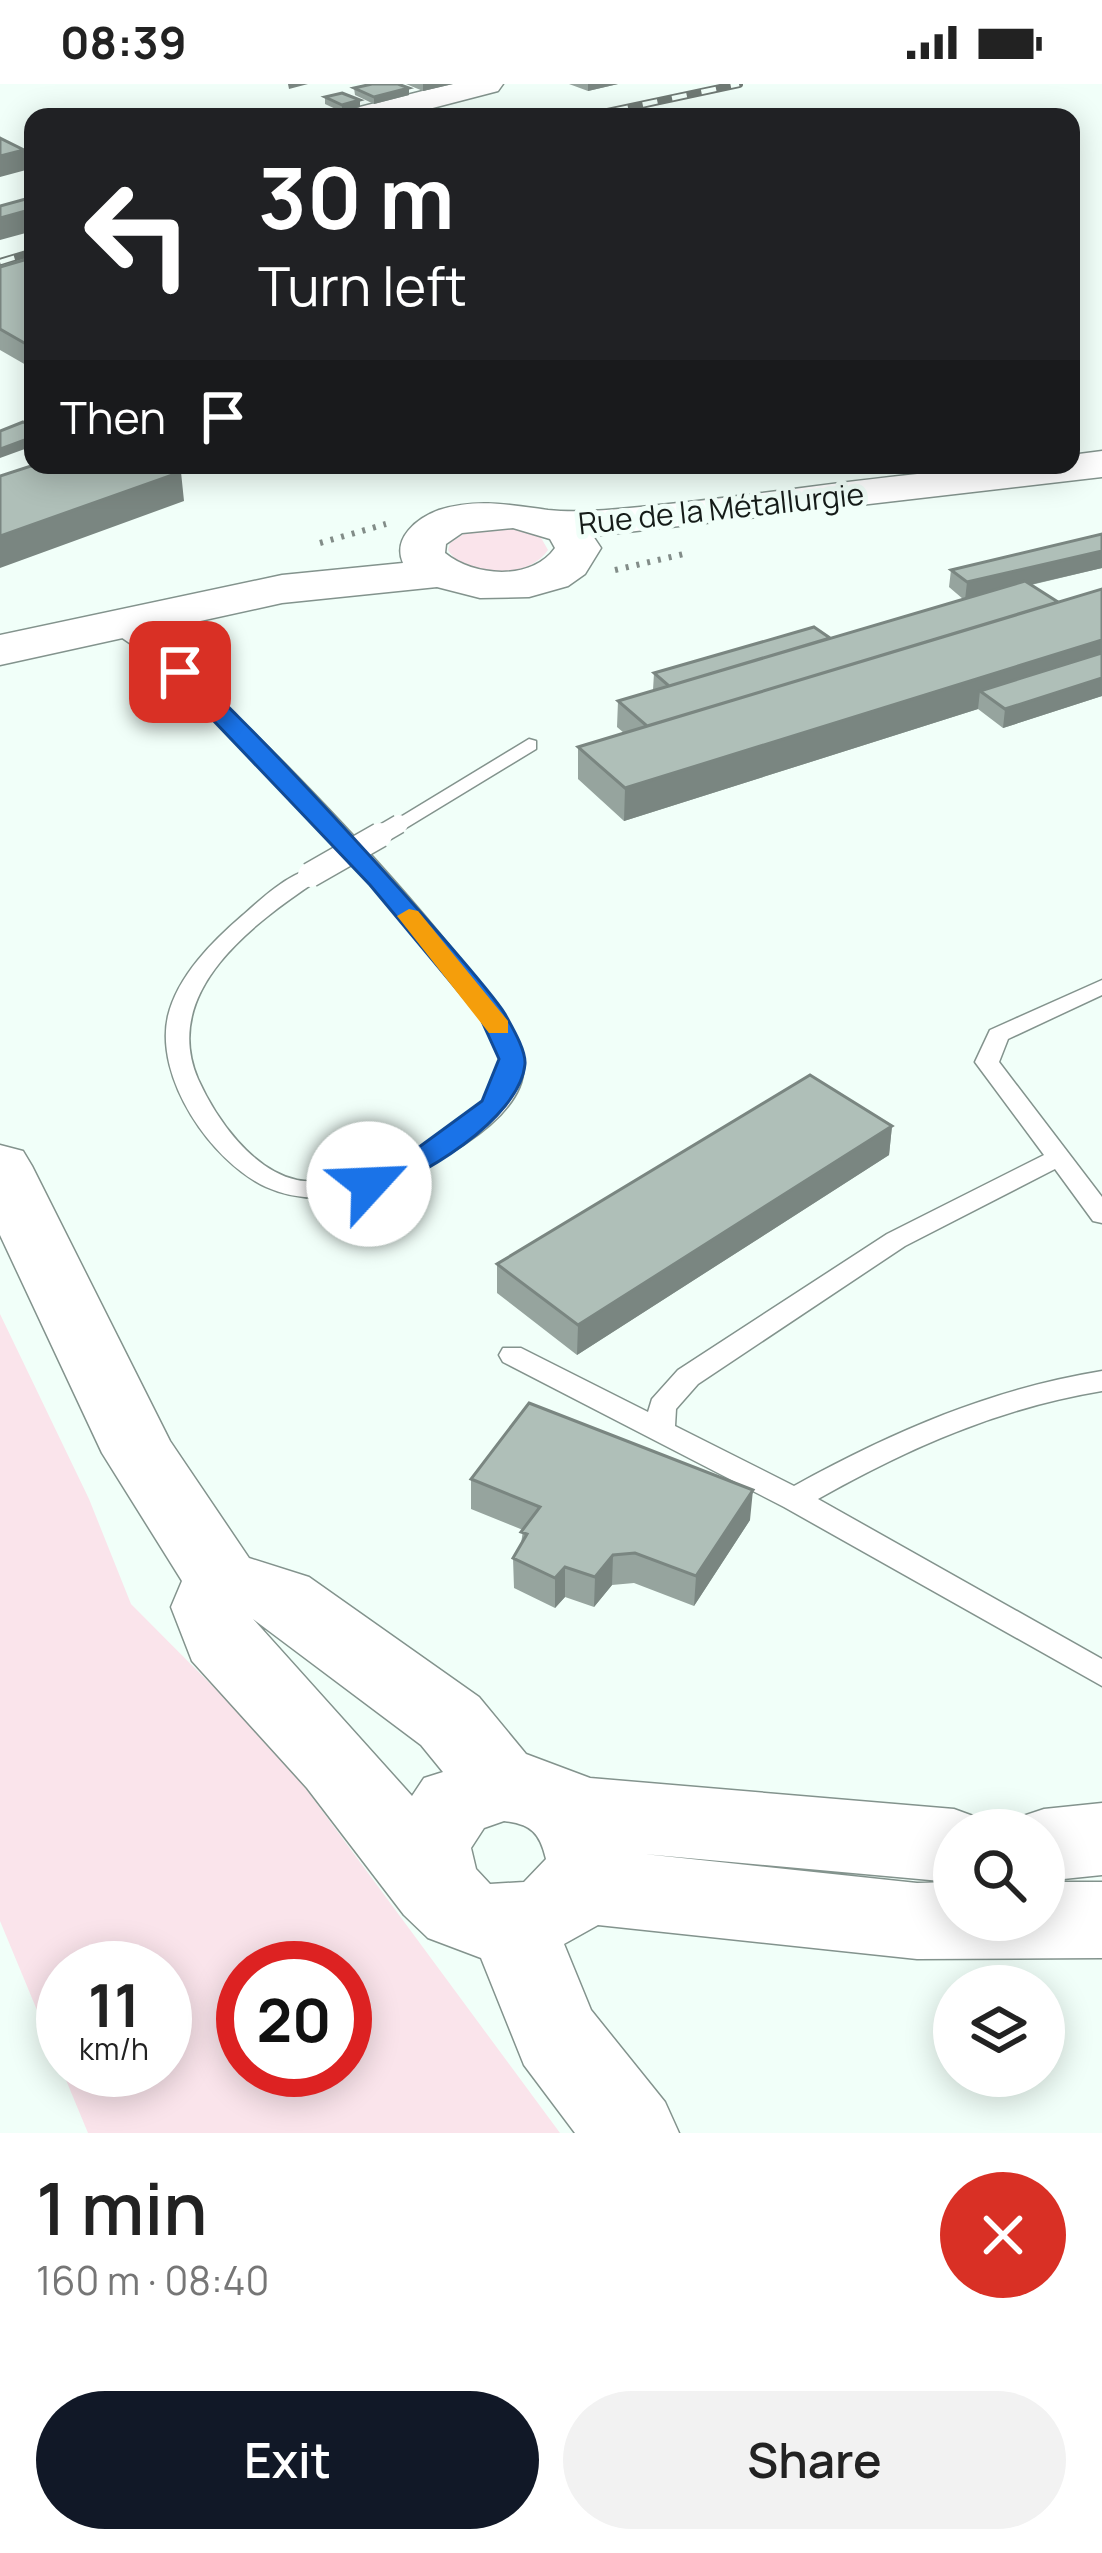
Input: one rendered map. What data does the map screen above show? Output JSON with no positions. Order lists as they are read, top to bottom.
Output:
{
  "streets": {
    "street": ["Rue de la Métallurgie"]
  },
  "page": {
    "status": "08:39",
    "turn": ["30 m", "Turn left"],
    "then": "Then",
    "speed": "11 km/h",
    "limit": "20",
    "heading": ["1 min", "160 m · 08:40"],
    "buttons": ["Exit", "Share"]
  }
}
